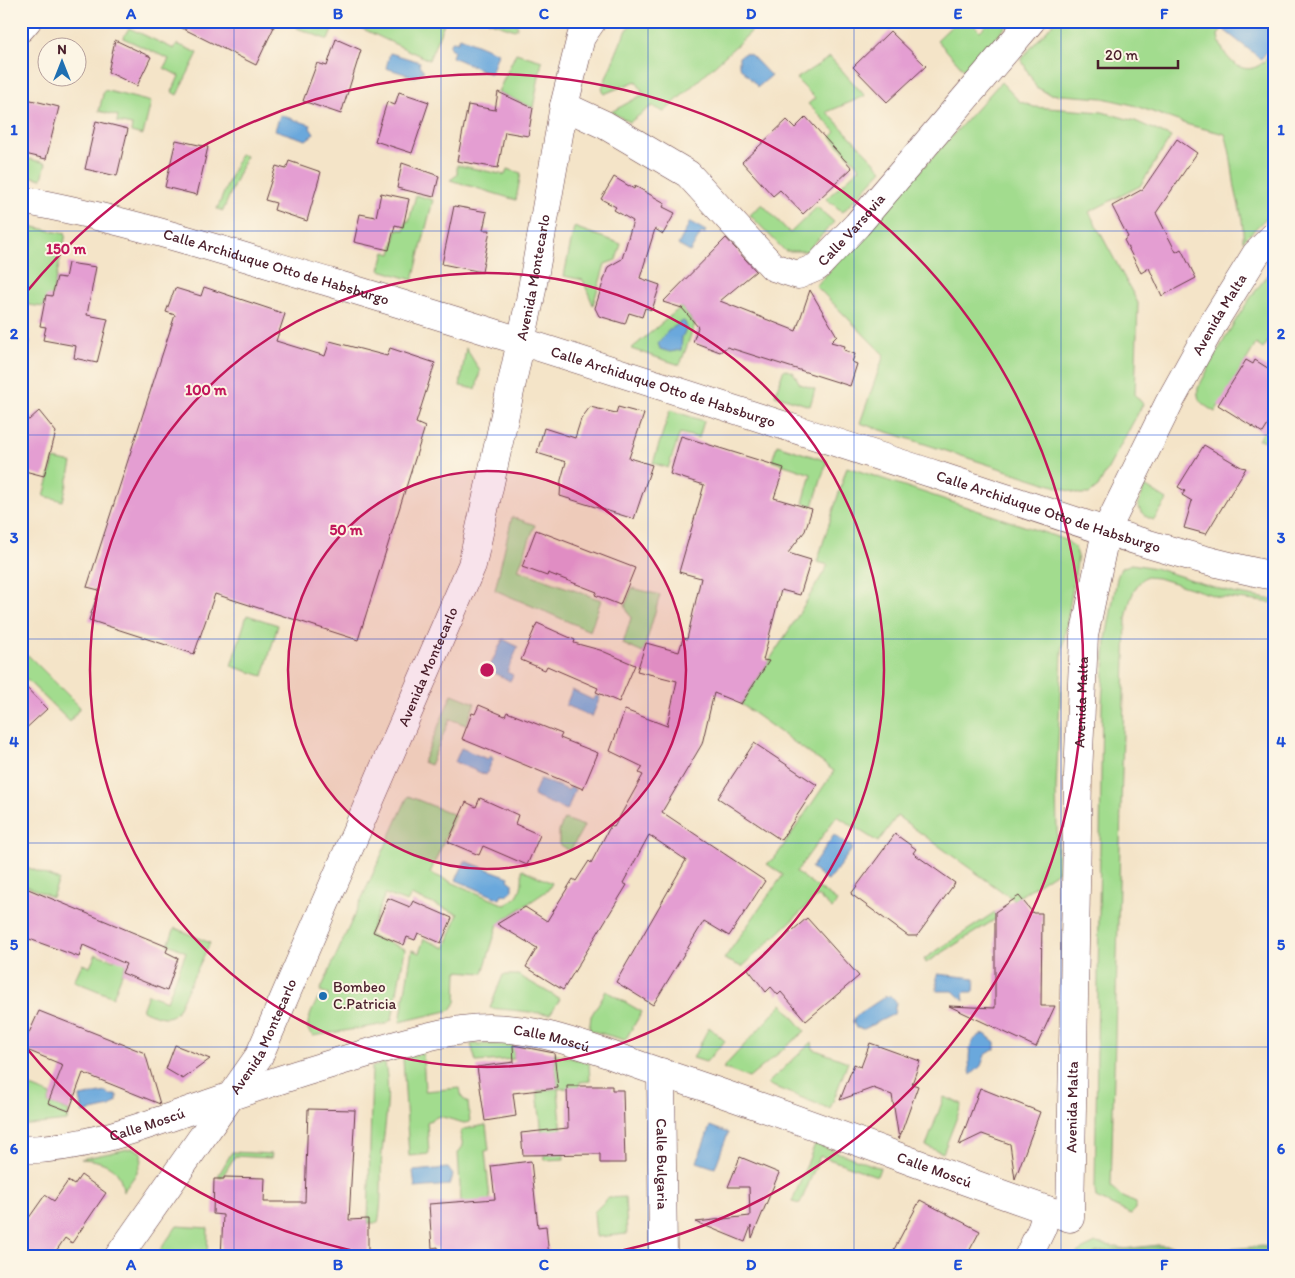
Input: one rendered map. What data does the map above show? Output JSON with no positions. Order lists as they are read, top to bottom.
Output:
{
  "streets": {
    "street": [
      "Calle Varsovia",
      "Calle Archiduque Otto de Habsburgo",
      "Avenida Montecarlo",
      "Avenida Malta",
      "Calle Moscú",
      "Calle Bulgaria"
    ]
  },
  "crossings": [
    ["Calle Varsovia", "Avenida Montecarlo"],
    ["Calle Archiduque Otto de Habsburgo", "Avenida Montecarlo"],
    ["Calle Archiduque Otto de Habsburgo", "Avenida Malta"],
    ["Avenida Montecarlo", "Calle Moscú"],
    ["Avenida Malta", "Calle Moscú"],
    ["Calle Moscú", "Calle Bulgaria"]
  ],
  "places": ["Bombeo C.Patricia"],
  "scale_bar": "20 m",
  "north": "top",
  "grid": {
    "columns": [
      "A",
      "B",
      "C",
      "D",
      "E",
      "F"
    ],
    "rows": [
      "1",
      "2",
      "3",
      "4",
      "5",
      "6"
    ]
  },
  "rings": ["150 m", "100 m", "50 m"]
}
